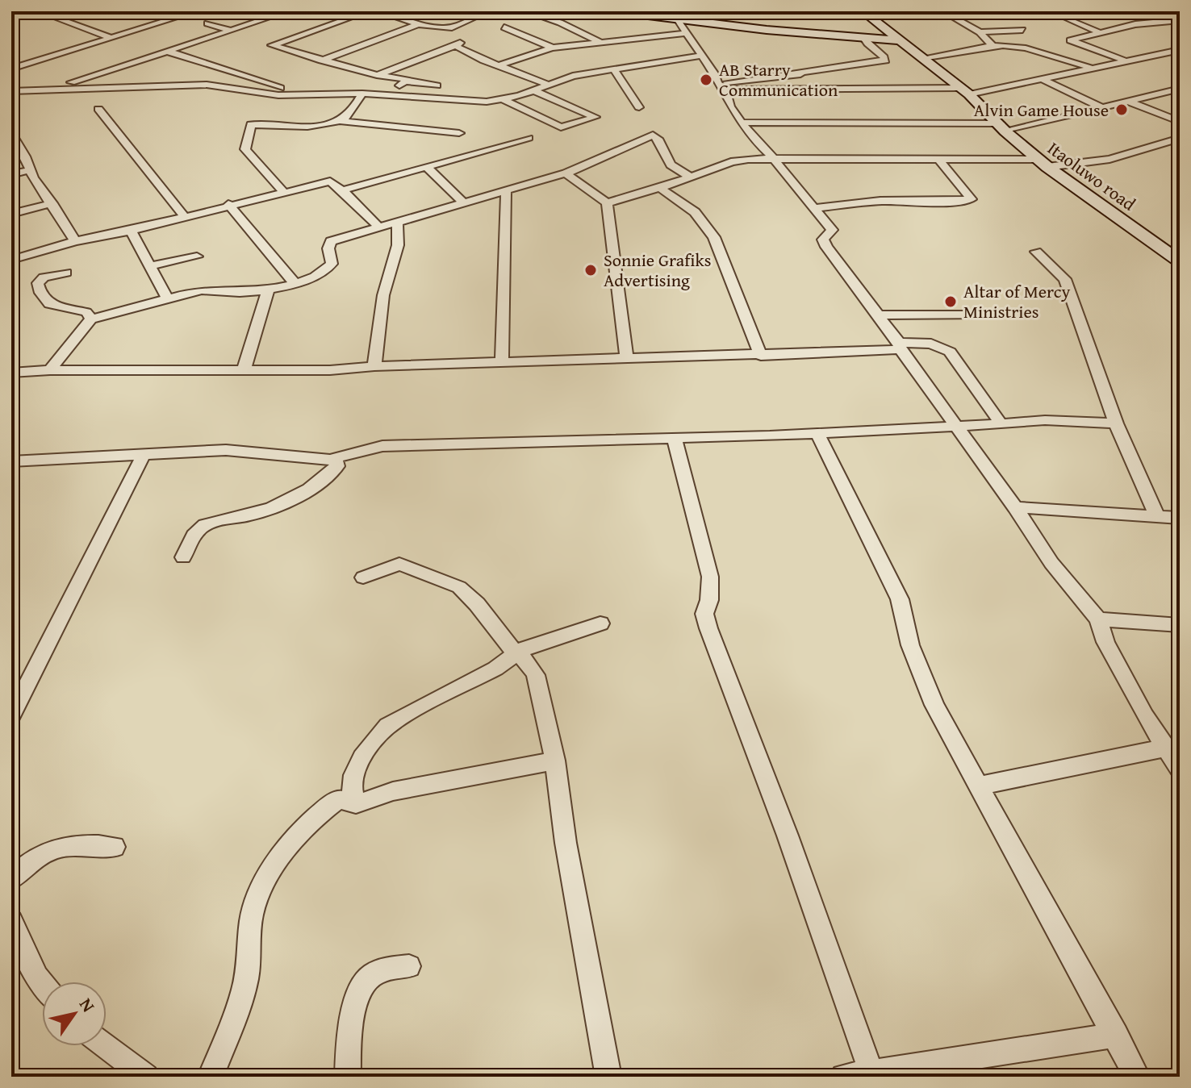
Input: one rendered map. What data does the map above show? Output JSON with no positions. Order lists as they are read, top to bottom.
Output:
{
  "streets": {
    "street": ["Itaoluwo road"]
  },
  "places": [
    "AB Starry Communication",
    "Alvin Game House",
    "Sonnie Grafiks Advertising",
    "Altar of Mercy Ministries"
  ],
  "north": "top right"
}
